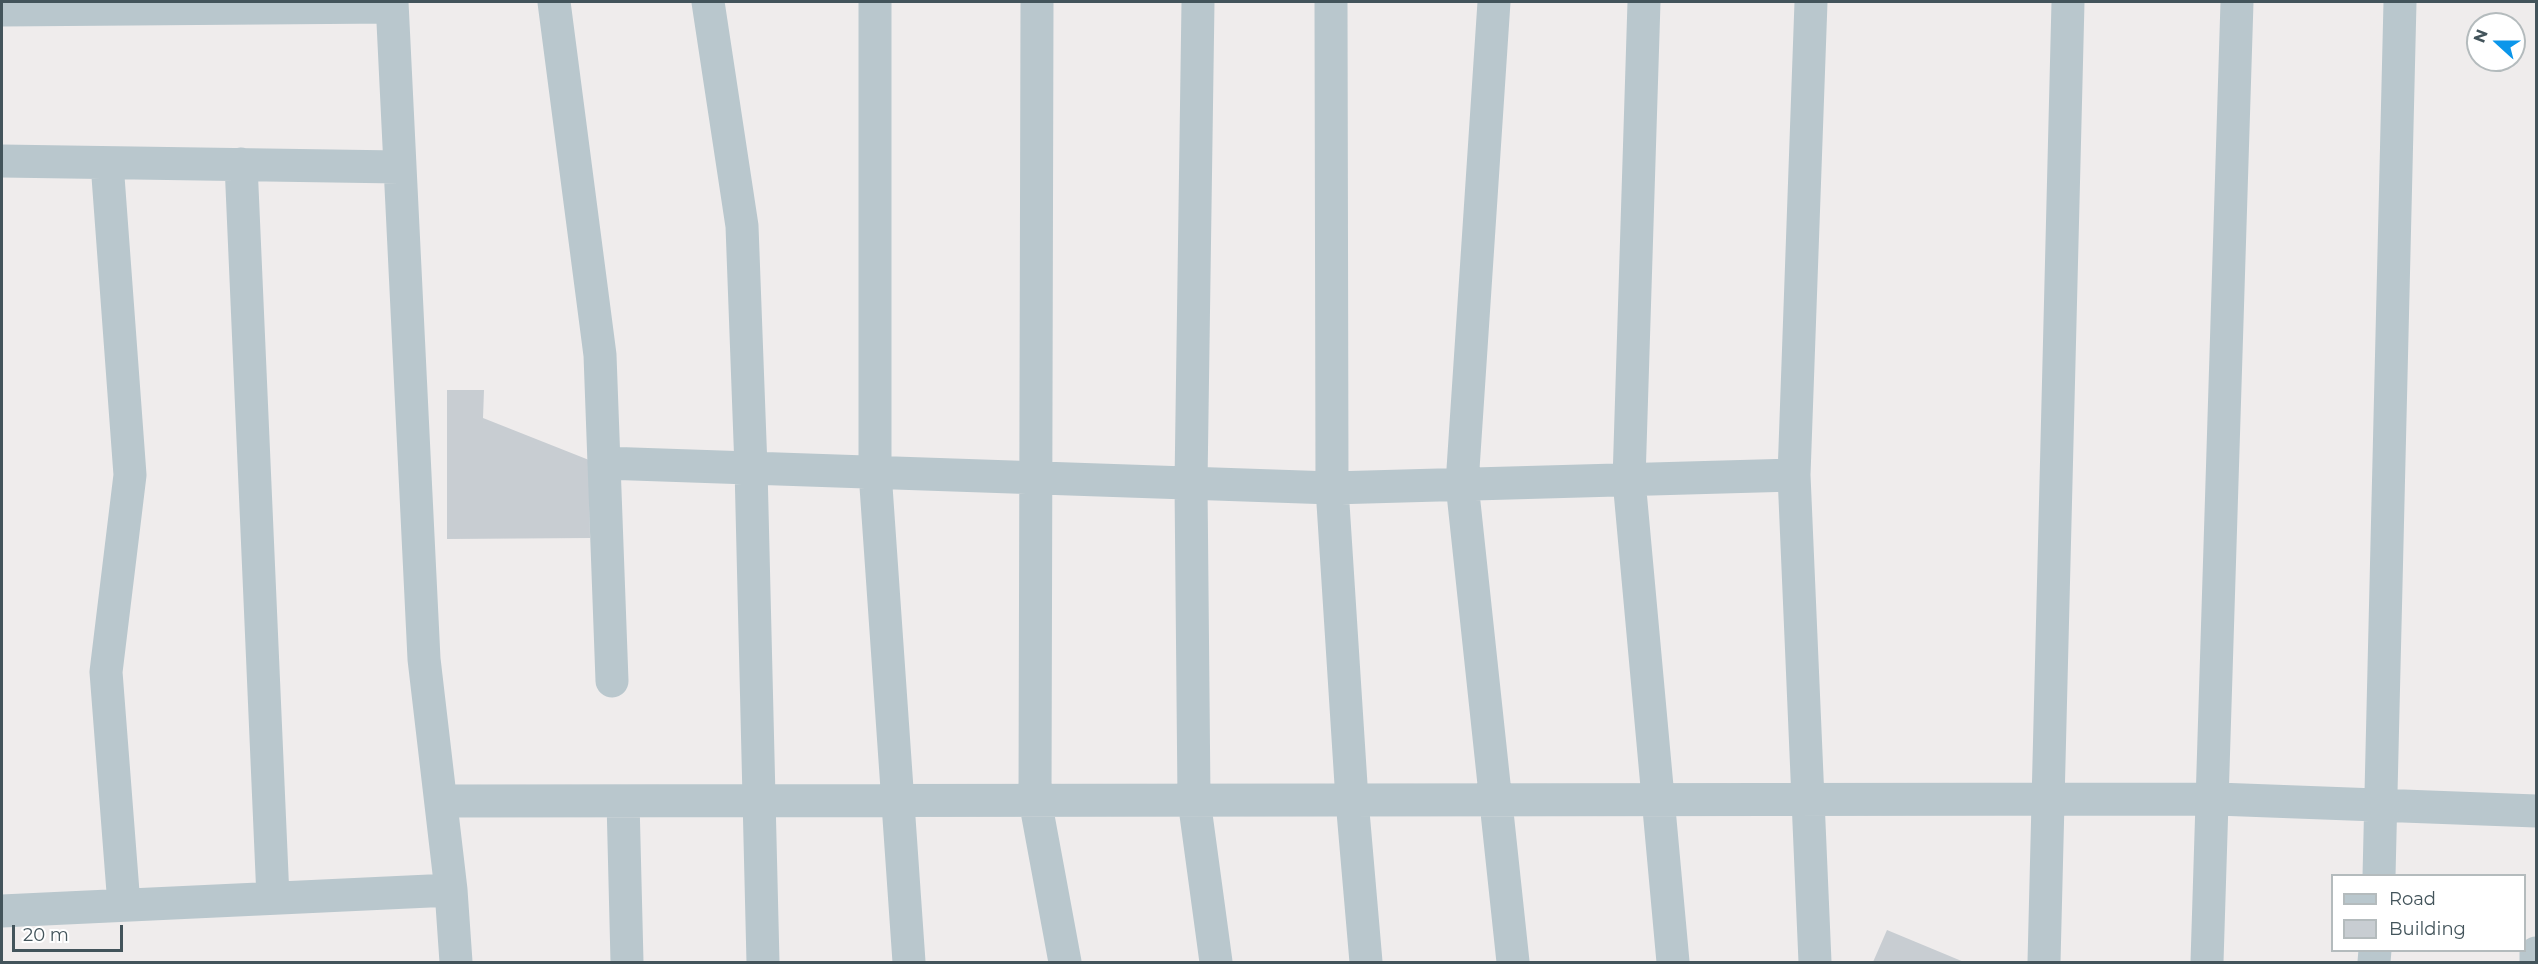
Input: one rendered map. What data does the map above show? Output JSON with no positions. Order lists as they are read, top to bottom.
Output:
{
  "legend": ["Road", "Building"],
  "scale_bar": "20 m",
  "north": "left"
}
